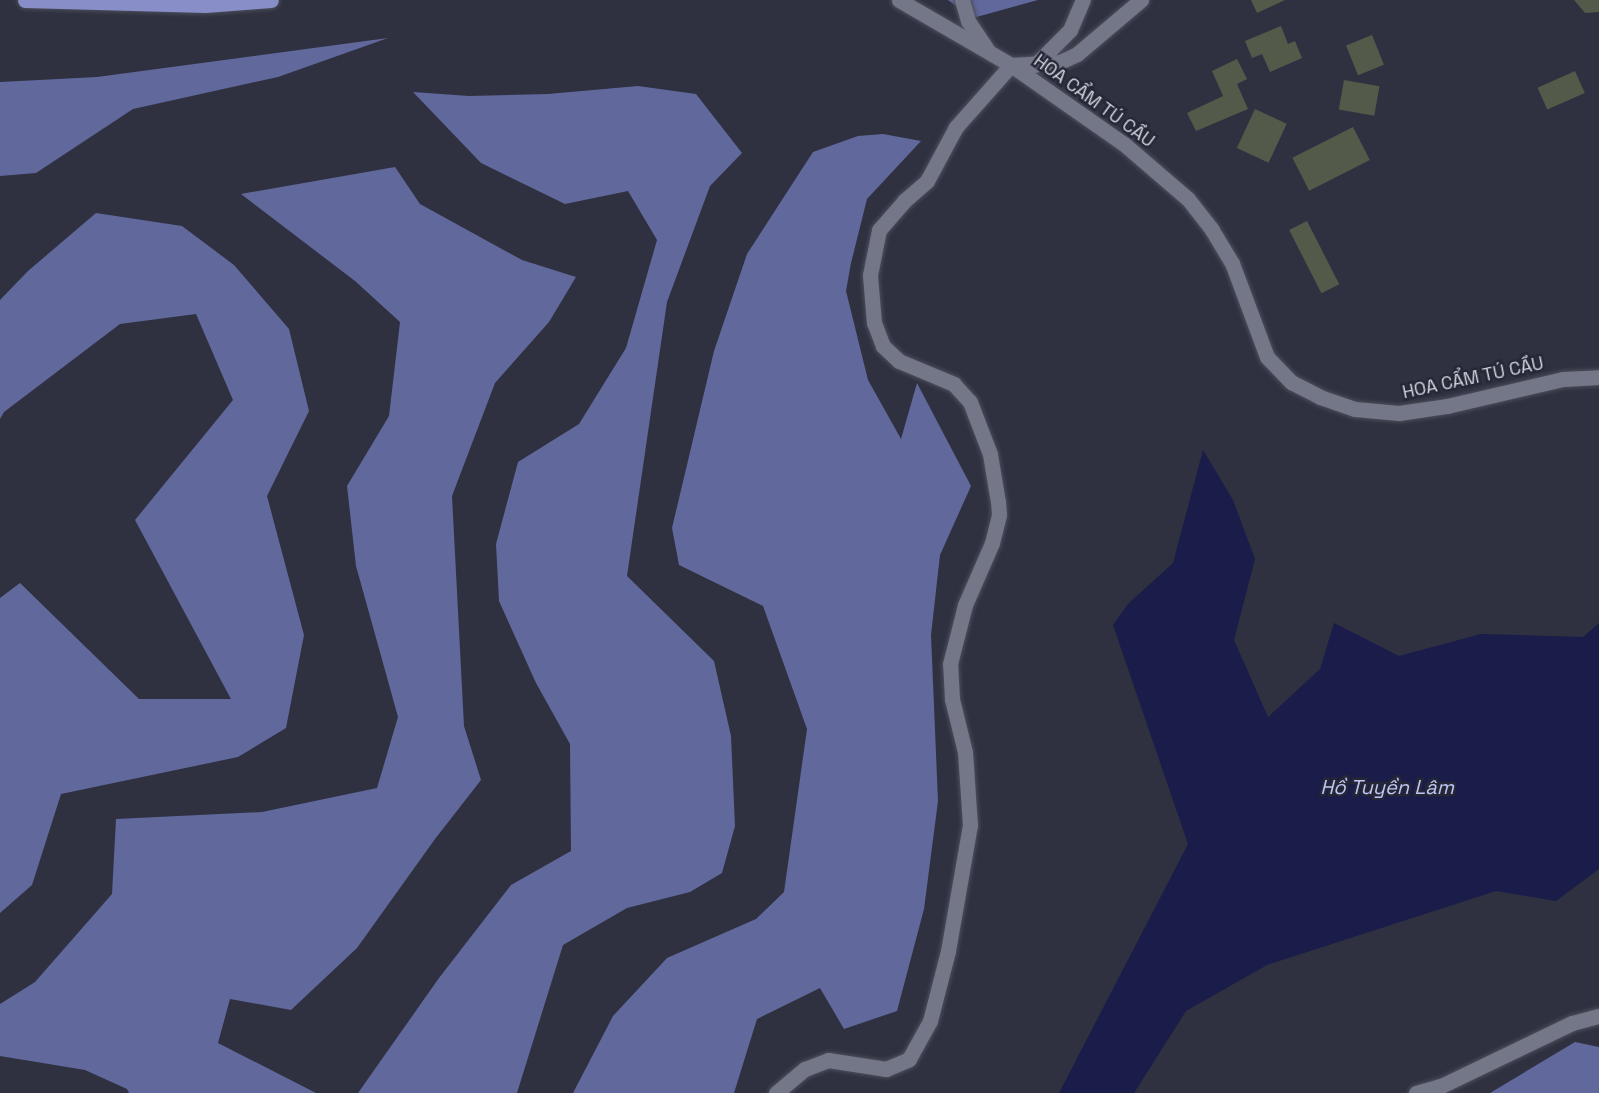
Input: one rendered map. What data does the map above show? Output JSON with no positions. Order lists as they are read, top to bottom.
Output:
{
  "streets": {
    "street": ["HOA CẨM TÚ CẦU"]
  },
  "water": ["Hồ Tuyền Lâm"]
}
